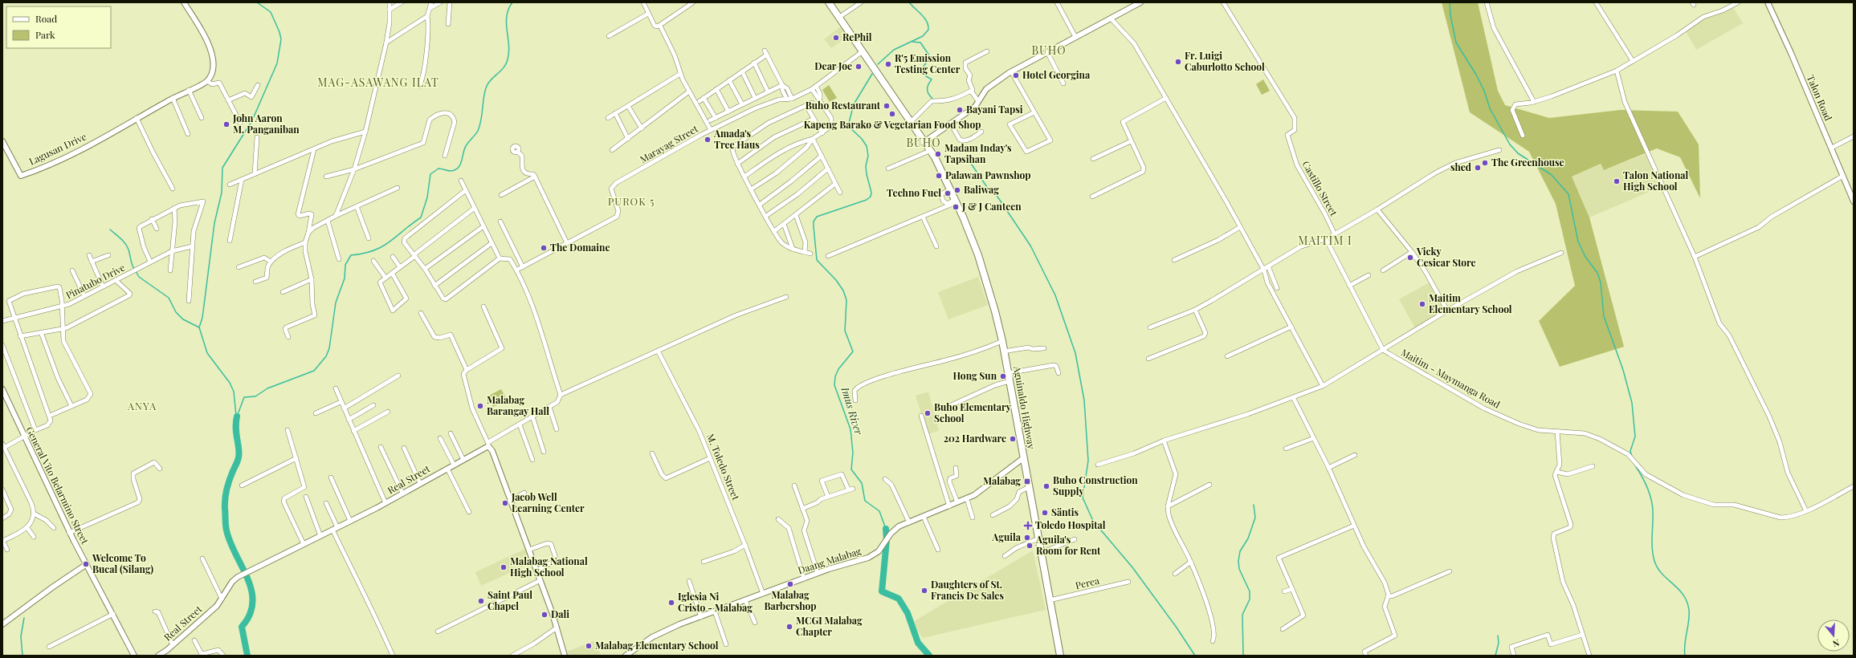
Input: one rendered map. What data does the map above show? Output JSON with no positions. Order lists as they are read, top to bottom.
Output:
{
  "streets": {
    "main road": ["Aguinaldo Highway"],
    "street": [
      "Talon Road",
      "Marayag Street",
      "Lagusan Drive",
      "Castillo Street",
      "Pinatubo Drive",
      "Maitim - Maymanga Road",
      "M. Toledo Street",
      "Real Street",
      "General Vito Belarmino Street",
      "Daang Malabag",
      "Perea"
    ]
  },
  "crossings": [
    ["Marayag Street", "Aguinaldo Highway"],
    ["Aguinaldo Highway", "Daang Malabag"],
    ["Aguinaldo Highway", "Perea"],
    ["M. Toledo Street", "Daang Malabag"]
  ],
  "districts": [
    "BUHO",
    "MAG-ASAWANG ILAT",
    "BUHO",
    "PUROK 5",
    "MAITIM I",
    "ANYA"
  ],
  "water": ["Imus River"],
  "places": {
    "other": [
      "RePhil",
      "Fr. Luigi Caburlotto School",
      "R'5 Emission Testing Center",
      "Dear Joe",
      "Hotel Georgina",
      "Buho Restaurant",
      "Bayani Tapsi",
      "Kapeng Barako & Vegetarian Food Shop",
      "John Aaron M. Panganiban",
      "Amada's Tree Haus",
      "Madam Inday's Tapsihan",
      "The Greenhouse",
      "shed",
      "Palawan Pawnshop",
      "Talon National High School",
      "Baliwag",
      "Techno Fuel",
      "J & J Canteen",
      "The Domaine",
      "Vicky Cesicar Store",
      "Maitim Elementary School",
      "Hong Sun",
      "Malabag Barangay Hall",
      "Buho Elementary School",
      "202 Hardware",
      "Buho Construction Supply",
      "Jacob Well Learning Center",
      "Säntis",
      "Aguila",
      "Aguila's Room for Rent",
      "Welcome To Bucal (Silang)",
      "Malabag National High School",
      "Malabag Barbershop",
      "Daughters of St. Francis De Sales",
      "Saint Paul Chapel",
      "Iglesia Ni Cristo - Malabag",
      "Dali",
      "MCGI Malabag Chapter",
      "Malabag Elementary School"
    ],
    "transit": ["Malabag"],
    "health": ["Toledo Hospital"]
  },
  "legend": ["Road", "Park"],
  "north": "bottom"
}
